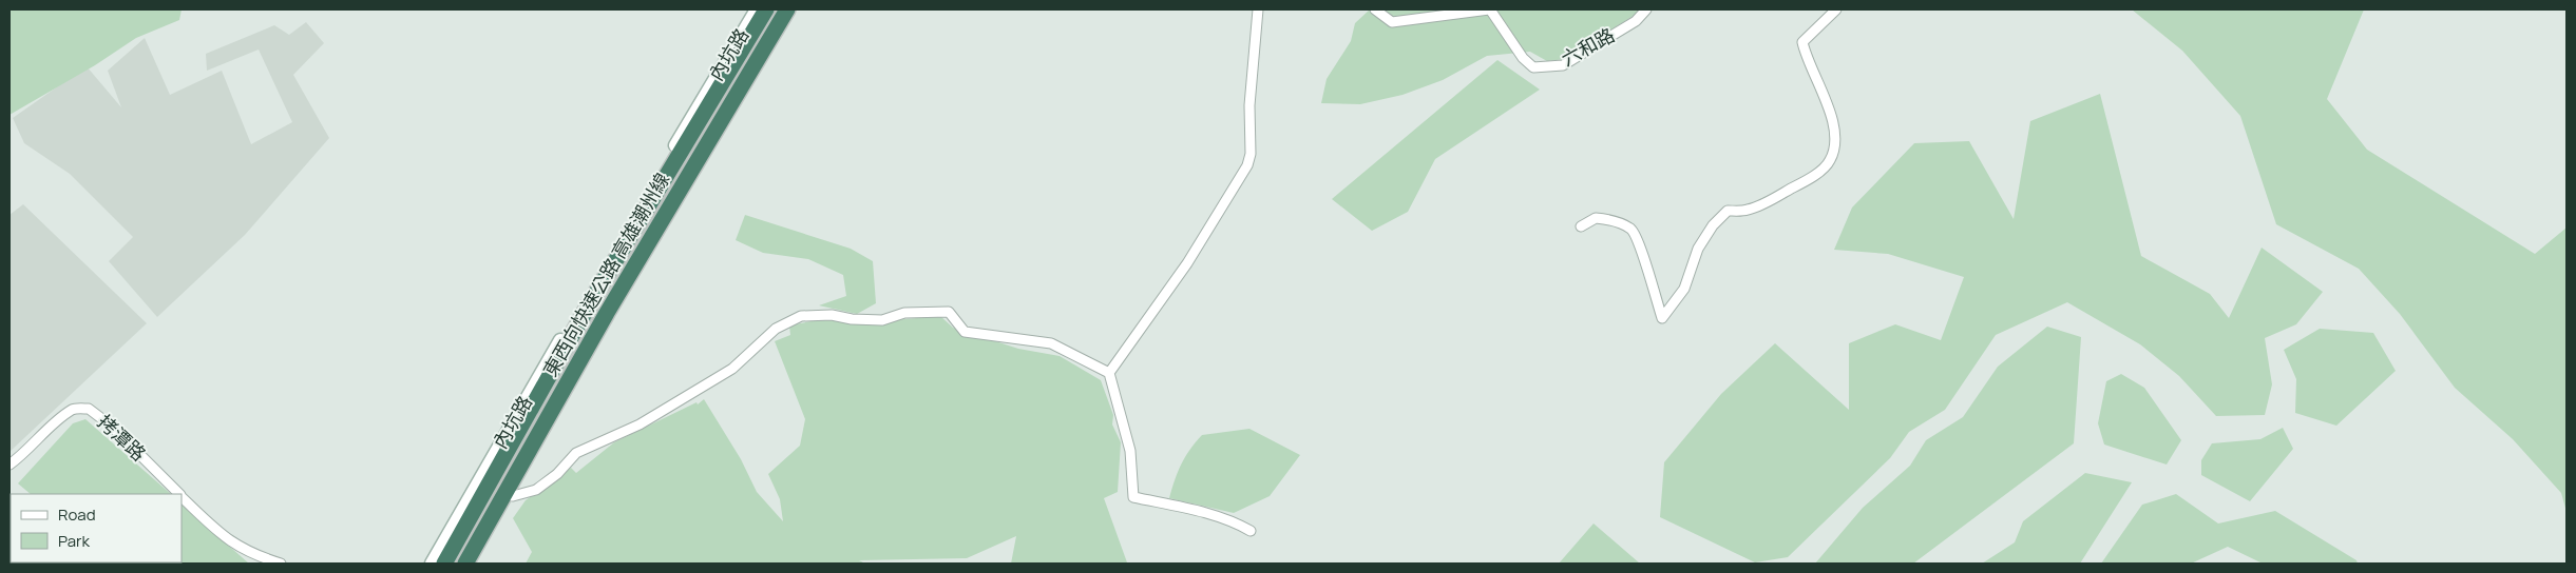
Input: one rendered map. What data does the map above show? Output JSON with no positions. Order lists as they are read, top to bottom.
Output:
{
  "streets": {
    "highway": ["東西向快速公路 高雄潮州線"],
    "main road": ["內坑路"],
    "street": ["六和路", "拷潭路"]
  },
  "legend": ["Road", "Park"]
}
